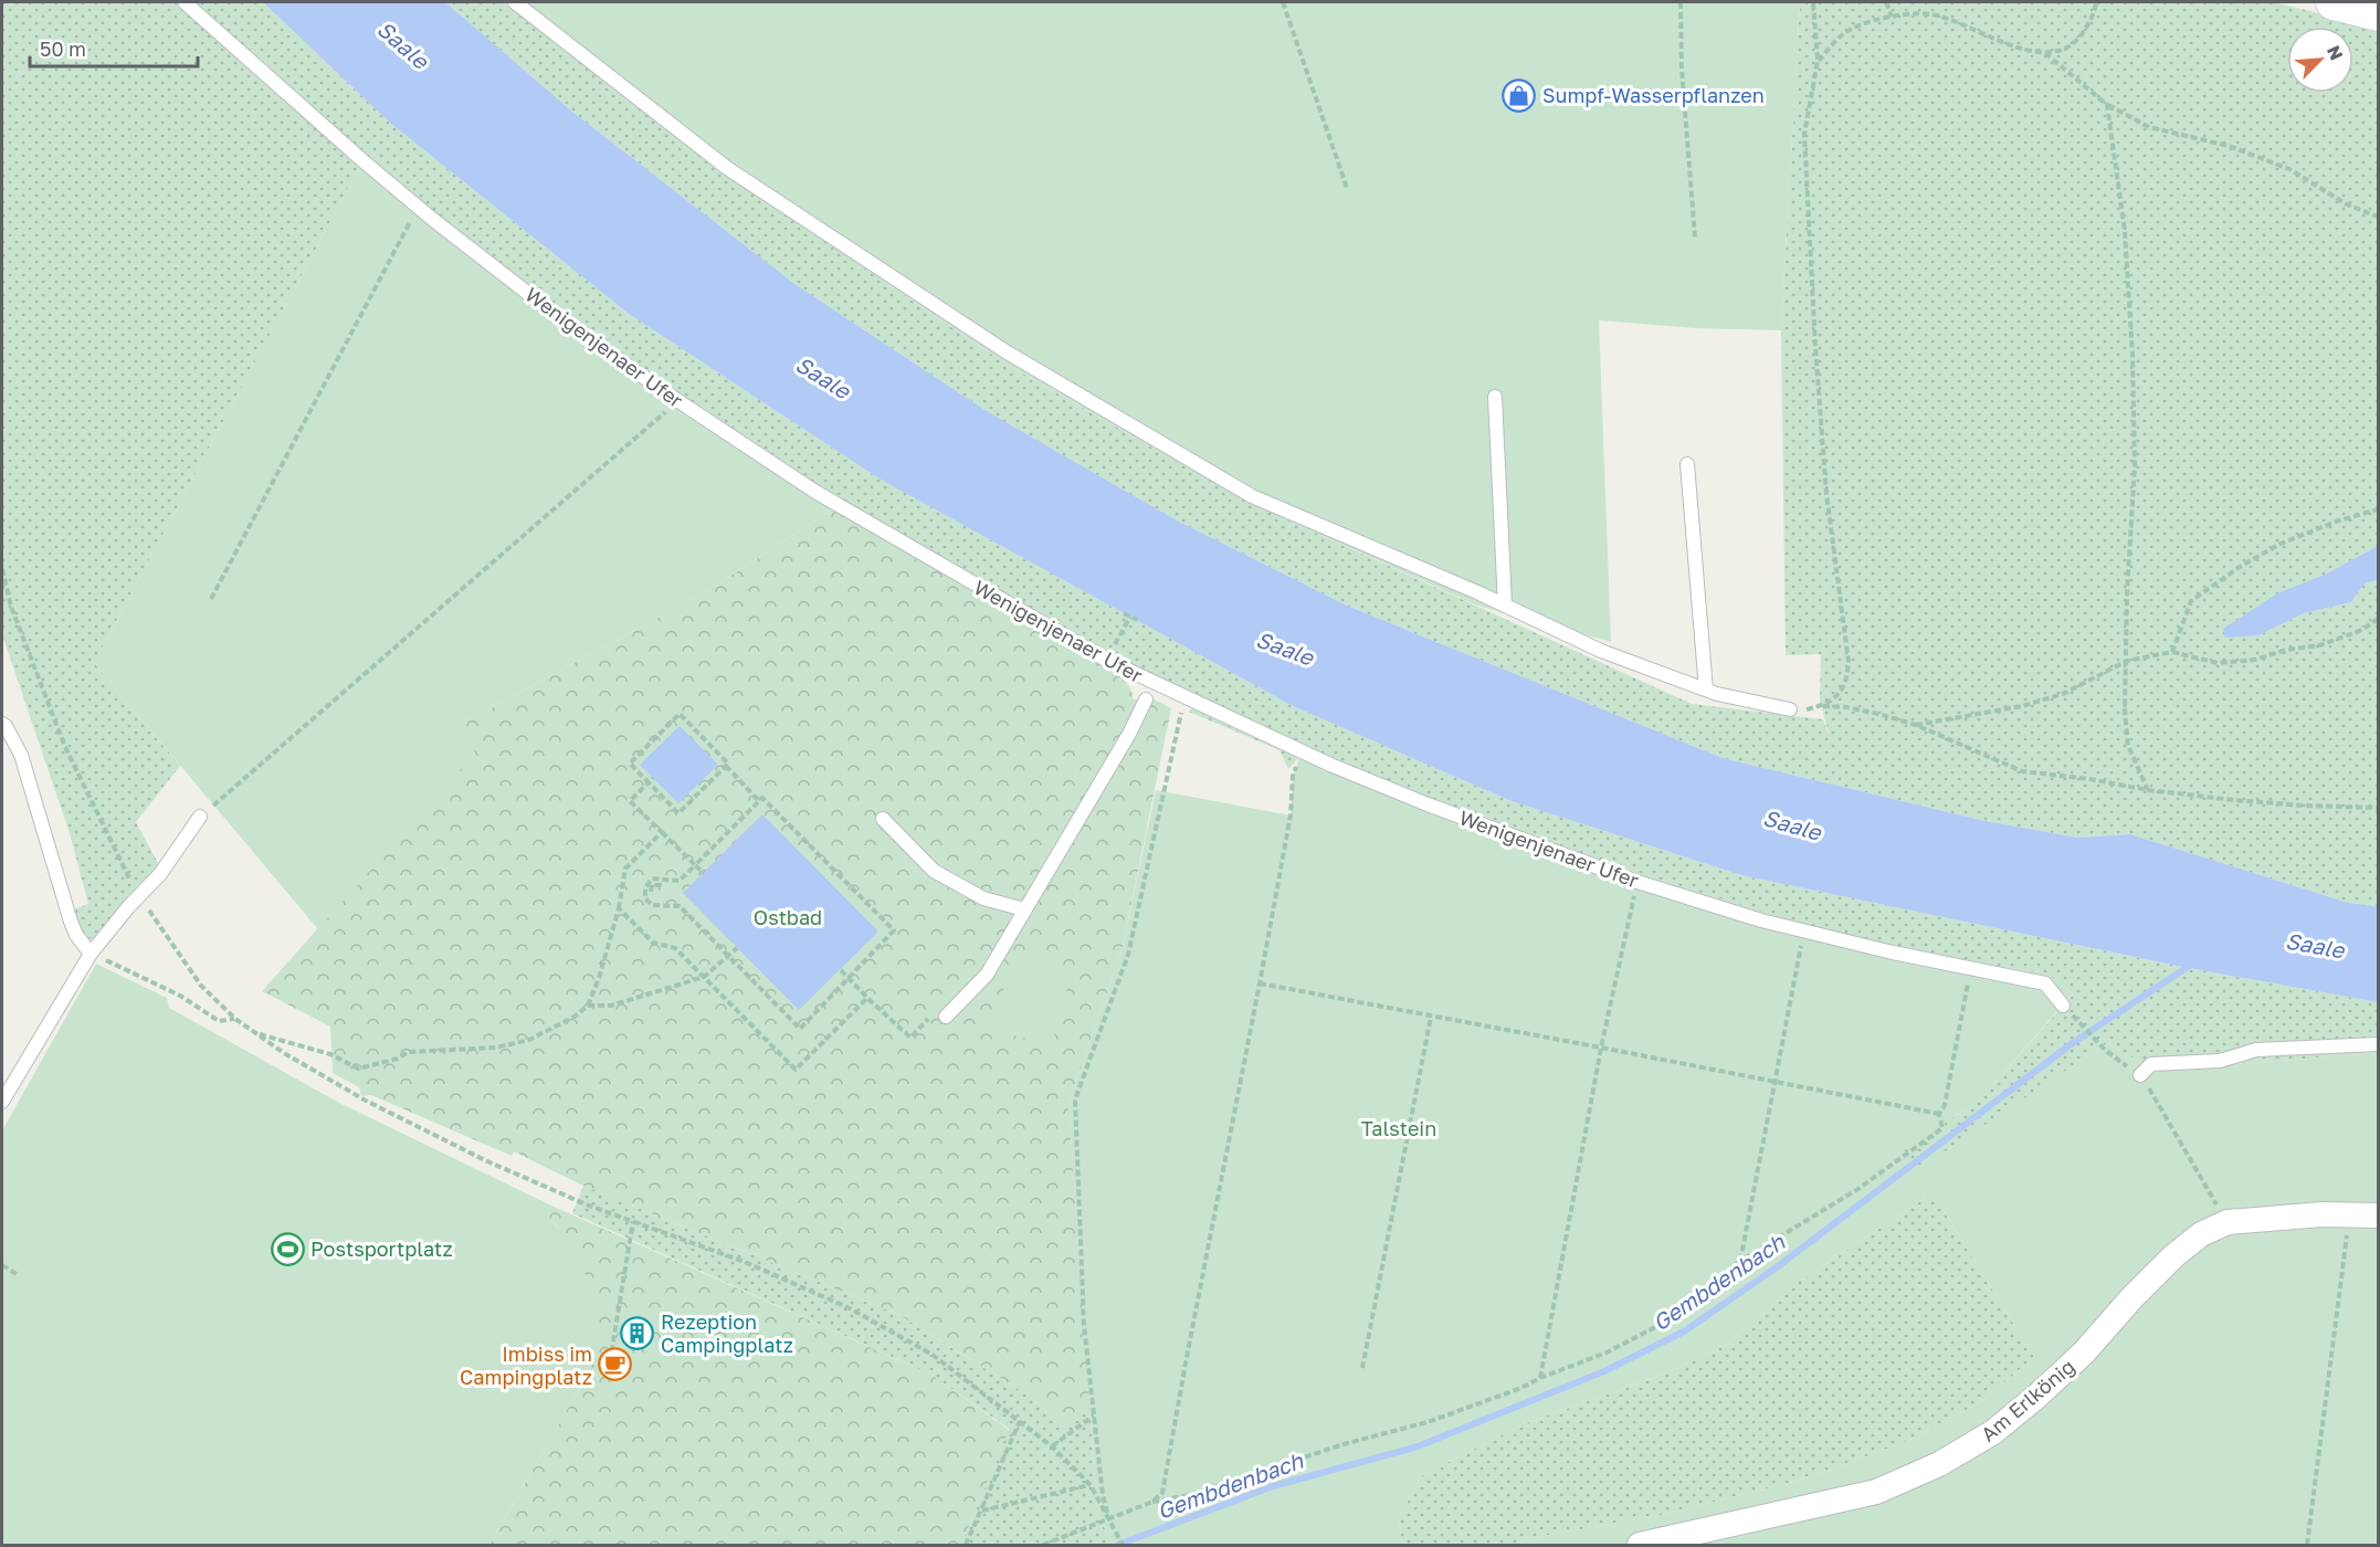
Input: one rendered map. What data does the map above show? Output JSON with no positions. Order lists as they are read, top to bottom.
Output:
{
  "streets": {
    "street": ["Am Erlkönig"],
    "lane": ["Wenigenjenaer Ufer"]
  },
  "water": ["Saale", "Gembdenbach"],
  "parks": ["Ostbad", "Talstein"],
  "places": {
    "shop": ["Sumpf-Wasserpflanzen"],
    "sports": ["Postsportplatz"],
    "building": ["Rezeption Campingplatz"],
    "cafe": ["Imbiss im Campingplatz"]
  },
  "scale_bar": "50 m",
  "north": "top right"
}
